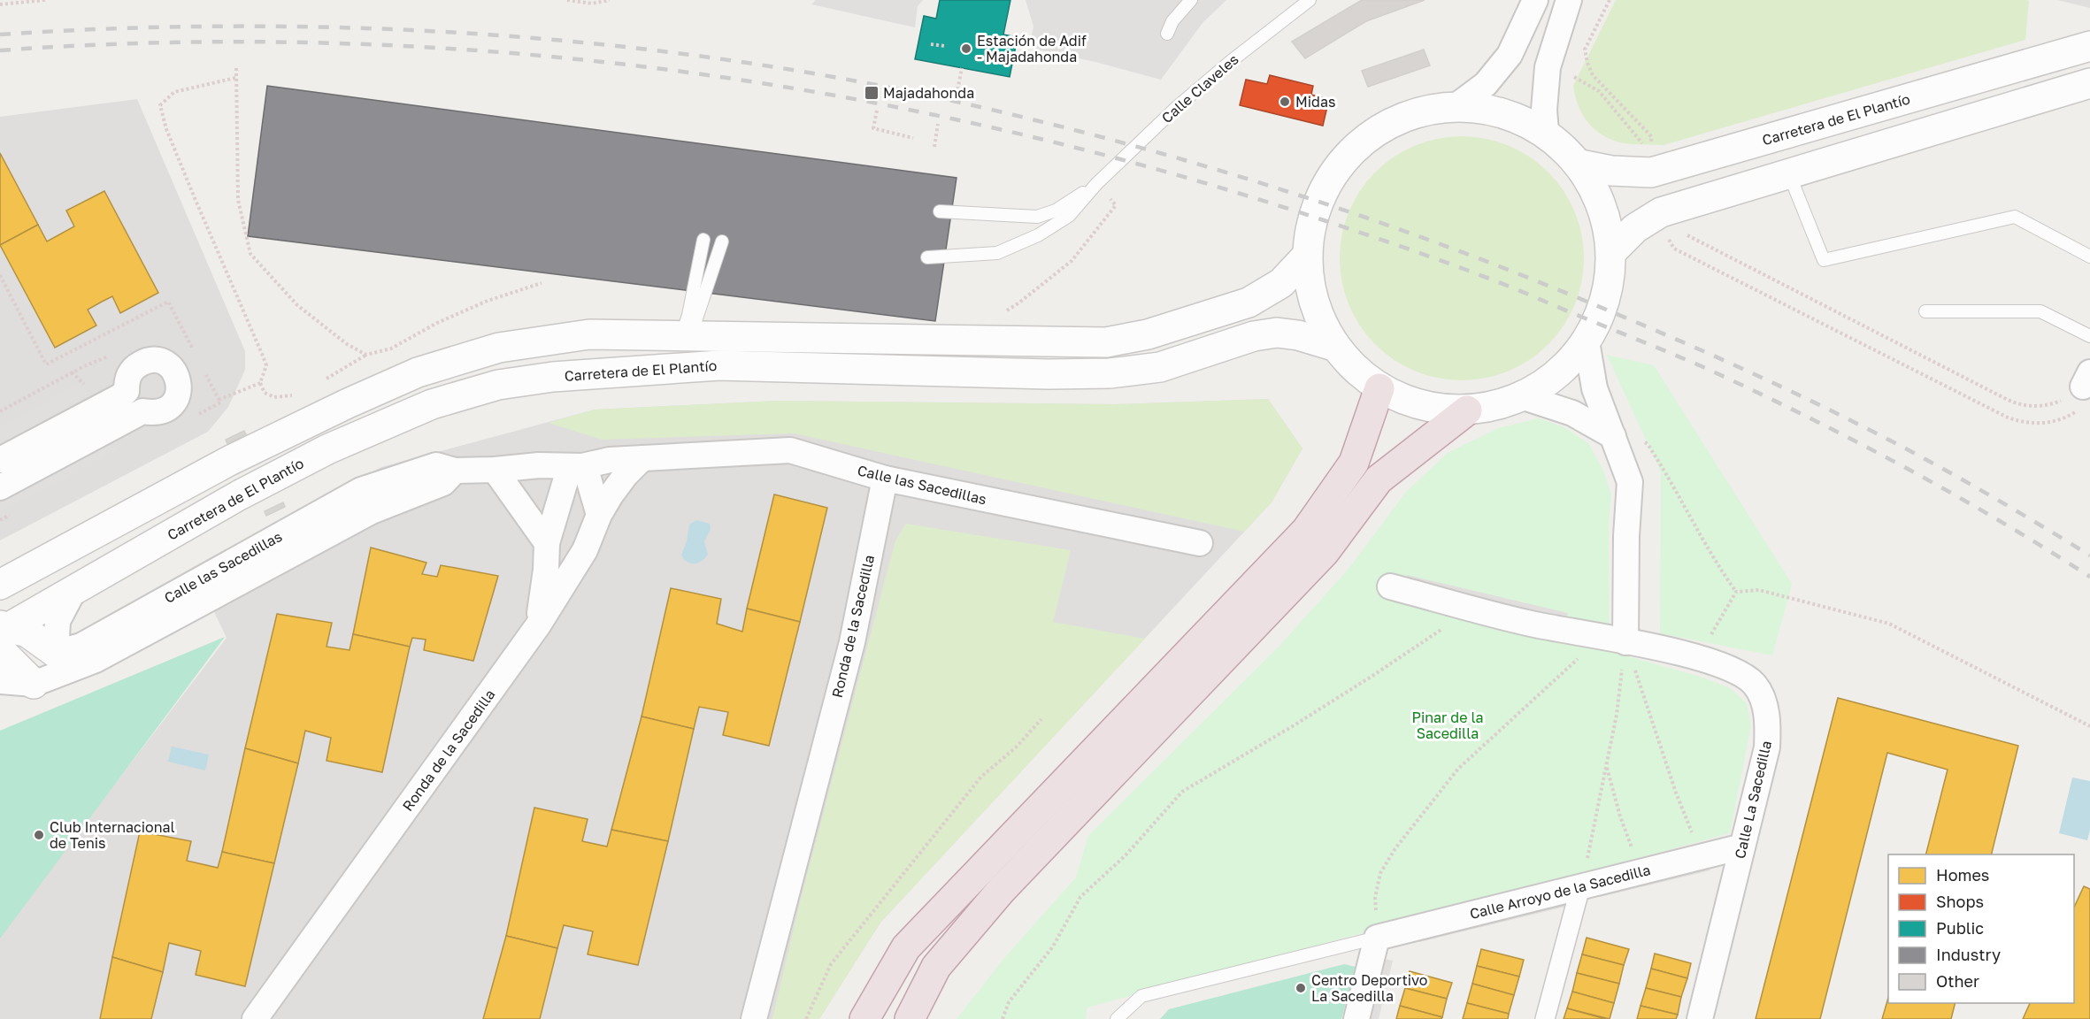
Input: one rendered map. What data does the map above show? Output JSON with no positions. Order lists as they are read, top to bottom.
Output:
{
  "streets": {
    "street": [
      "Carretera de El Plantío",
      "Calle las Sacedillas",
      "Ronda de la Sacedilla",
      "Calle La Sacedilla",
      "Calle Arroyo de la Sacedilla"
    ],
    "lane": ["Calle Claveles"]
  },
  "crossings": [
    ["Calle las Sacedillas", "Ronda de la Sacedilla"],
    ["Calle La Sacedilla", "Calle Arroyo de la Sacedilla"]
  ],
  "parks": ["Pinar de la Sacedilla"],
  "places": {
    "other": [
      "Estación de Adif - Majadahonda",
      "Midas",
      "Club Internacional de Tenis",
      "Centro Deportivo La Sacedilla"
    ],
    "transit": ["Majadahonda"]
  },
  "legend": [
    "Homes",
    "Shops",
    "Public",
    "Industry",
    "Other"
  ]
}
